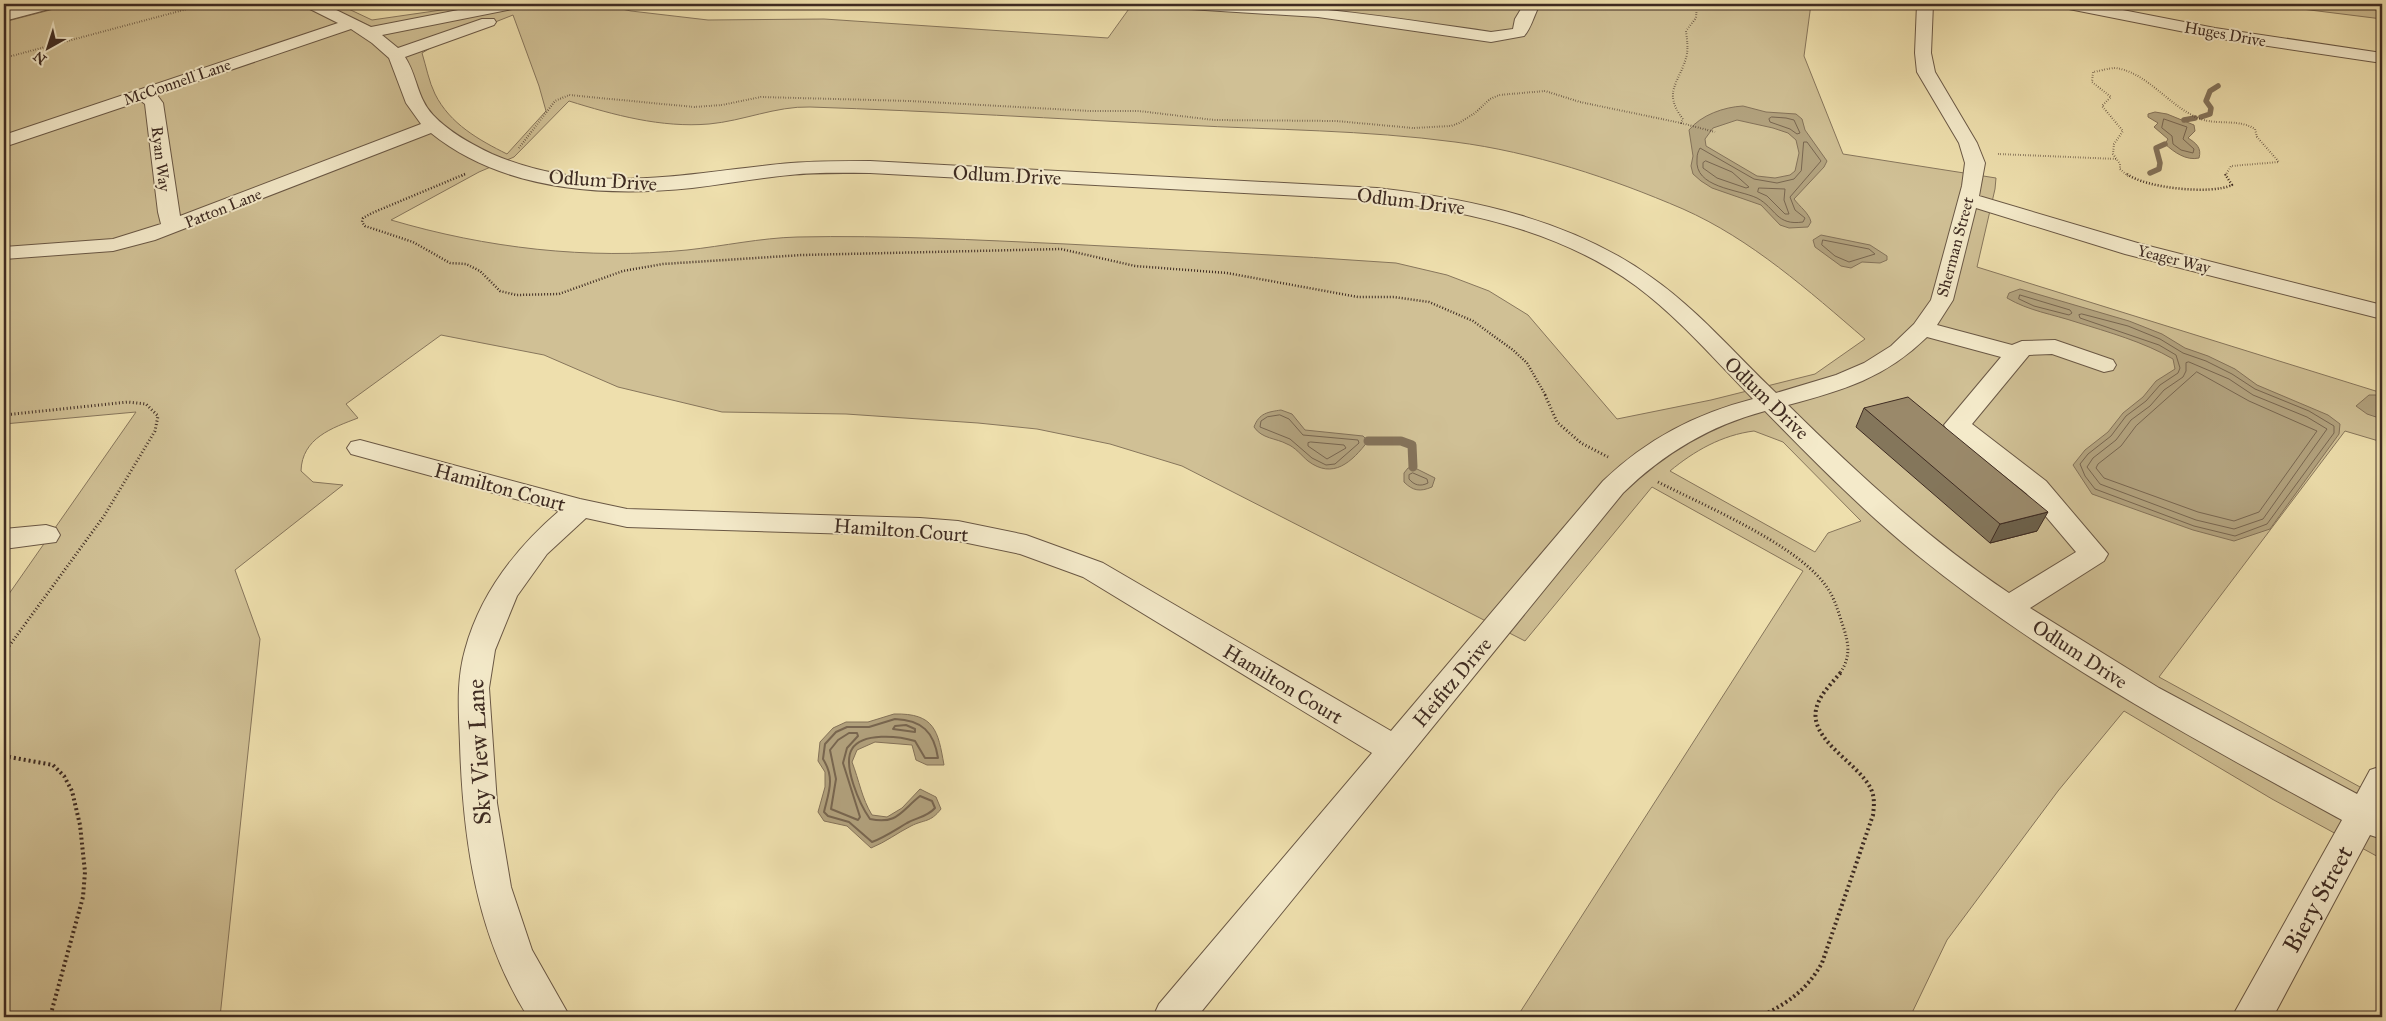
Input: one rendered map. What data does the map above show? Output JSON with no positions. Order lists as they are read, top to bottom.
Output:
{
  "streets": {
    "street": [
      "Huges Drive",
      "McConnell Lane",
      "Ryan Way",
      "Odlum Drive",
      "Patton Lane",
      "Sherman Street",
      "Yeager Way",
      "Hamilton Court",
      "Heifitz Drive",
      "Sky View Lane",
      "Biery Street"
    ]
  },
  "crossings": [
    ["McConnell Lane", "Ryan Way"],
    ["McConnell Lane", "Odlum Drive"],
    ["Ryan Way", "Patton Lane"],
    ["Odlum Drive", "Patton Lane"],
    ["Odlum Drive", "Sherman Street"],
    ["Odlum Drive", "Heifitz Drive"],
    ["Odlum Drive", "Biery Street"],
    ["Sherman Street", "Yeager Way"],
    ["Sherman Street", "Heifitz Drive"],
    ["Hamilton Court", "Heifitz Drive"],
    ["Hamilton Court", "Sky View Lane"]
  ],
  "north": "bottom left"
}
